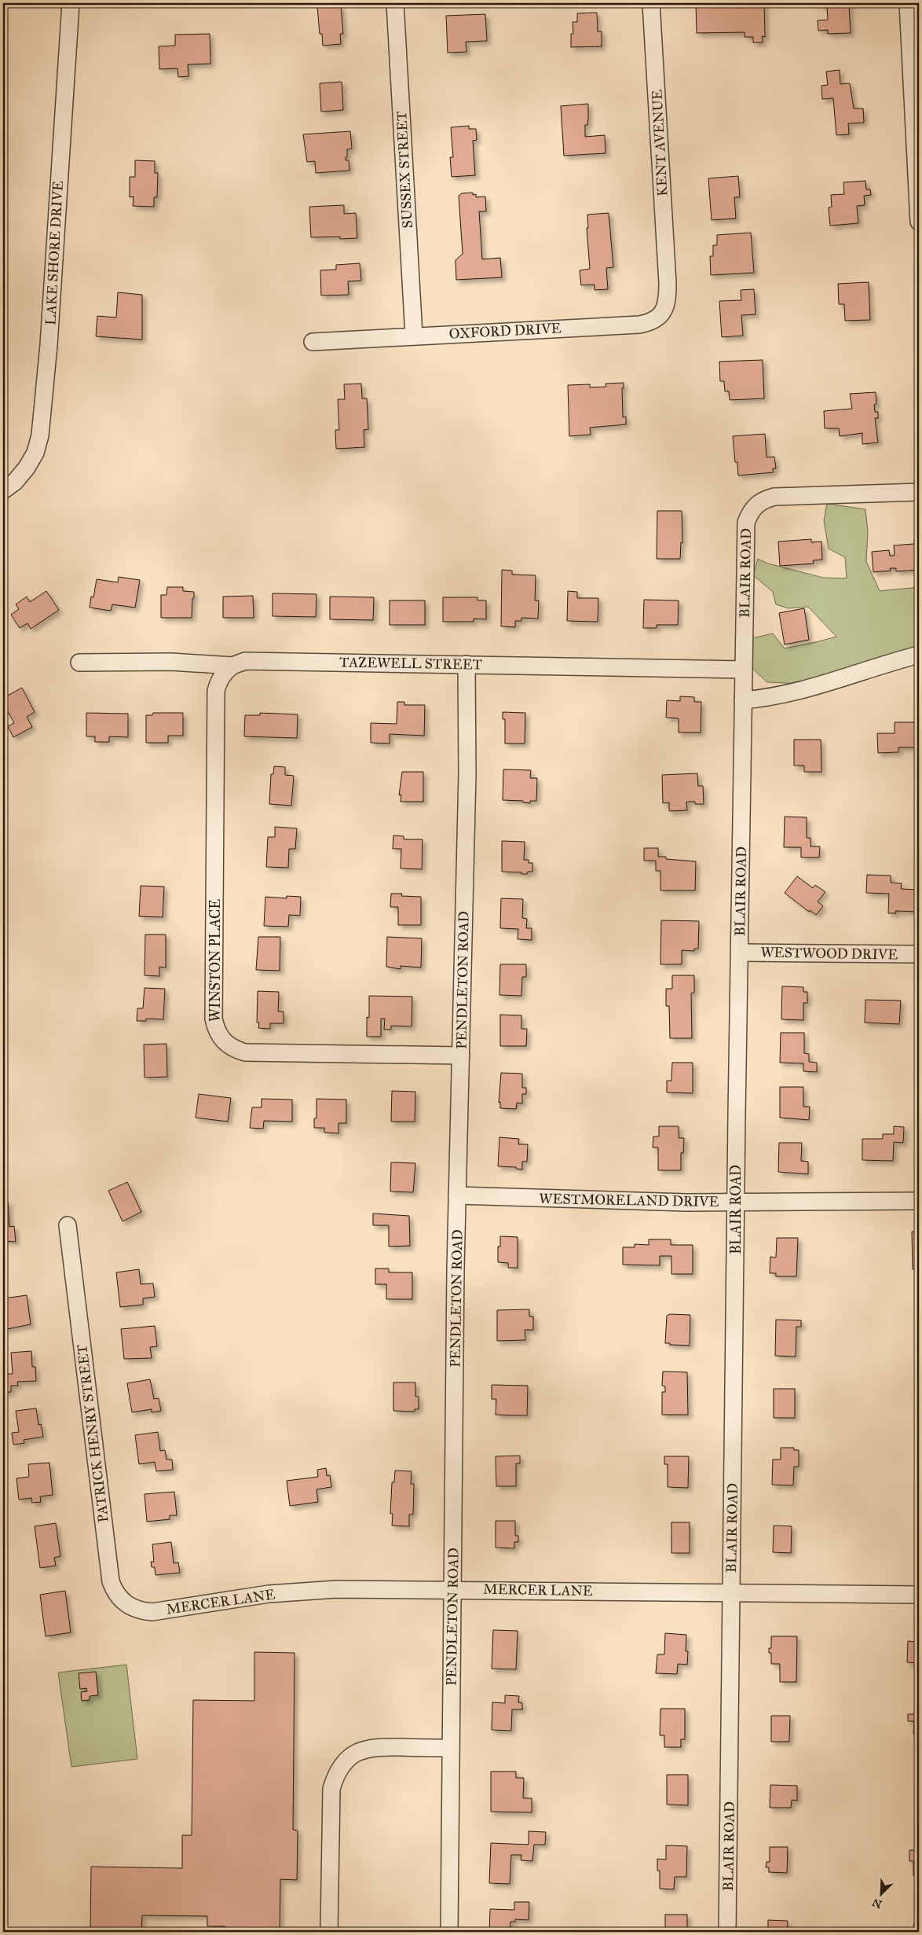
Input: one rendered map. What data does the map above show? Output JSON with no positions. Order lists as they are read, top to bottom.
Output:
{
  "streets": {
    "street": [
      "KENT AVENUE",
      "SUSSEX STREET",
      "LAKE SHORE DRIVE",
      "OXFORD DRIVE",
      "BLAIR ROAD",
      "TAZEWELL STREET",
      "WESTWOOD DRIVE",
      "WINSTON PLACE",
      "PENDLETON ROAD",
      "WESTMORELAND DRIVE",
      "PATRICK HENRY STREET",
      "MERCER LANE"
    ]
  },
  "crossings": [
    ["KENT AVENUE", "OXFORD DRIVE"],
    ["SUSSEX STREET", "OXFORD DRIVE"],
    ["BLAIR ROAD", "TAZEWELL STREET"],
    ["BLAIR ROAD", "WESTWOOD DRIVE"],
    ["BLAIR ROAD", "WESTMORELAND DRIVE"],
    ["BLAIR ROAD", "MERCER LANE"],
    ["TAZEWELL STREET", "WINSTON PLACE"],
    ["TAZEWELL STREET", "PENDLETON ROAD"],
    ["WINSTON PLACE", "PENDLETON ROAD"],
    ["PENDLETON ROAD", "WESTMORELAND DRIVE"],
    ["PENDLETON ROAD", "MERCER LANE"],
    ["PATRICK HENRY STREET", "MERCER LANE"]
  ],
  "north": "bottom left"
}
